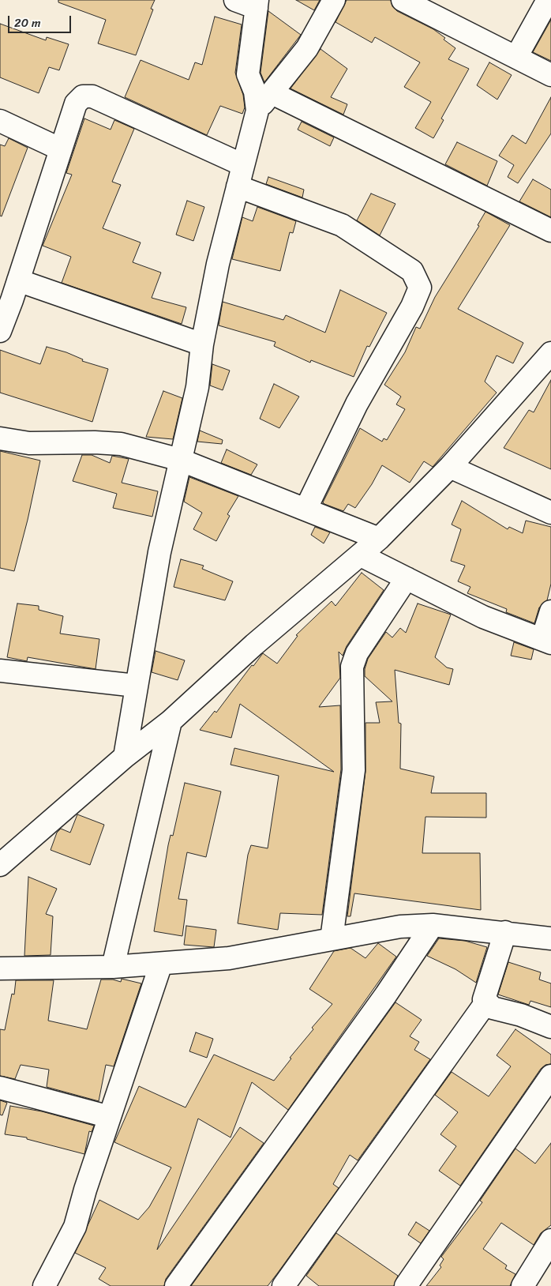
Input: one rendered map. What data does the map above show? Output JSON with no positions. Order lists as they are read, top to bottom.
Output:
{
  "scale_bar": "20 m"
}
